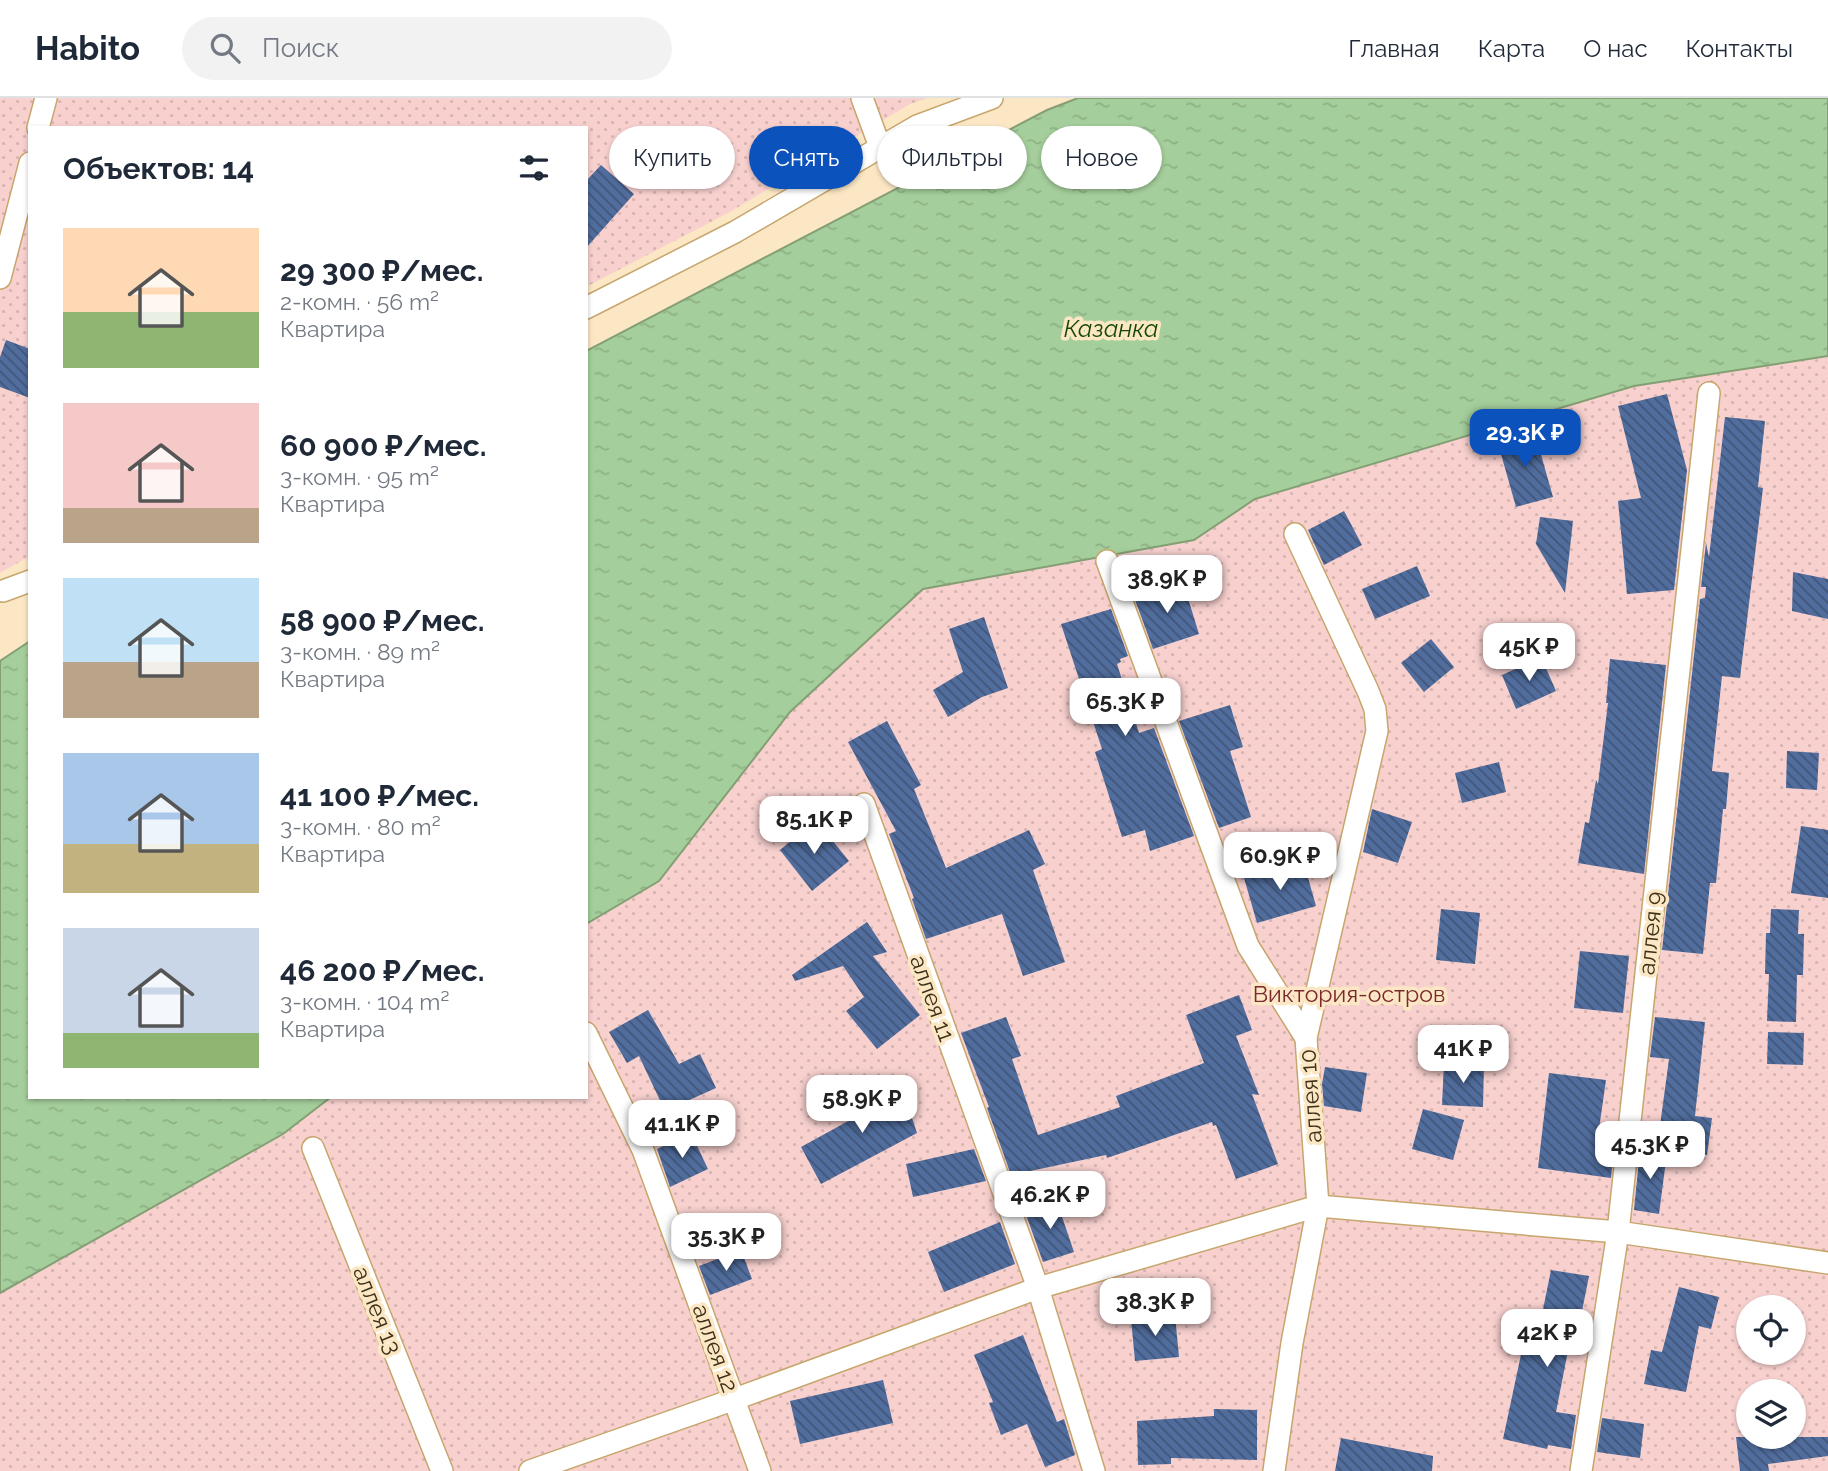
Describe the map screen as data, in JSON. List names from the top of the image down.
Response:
{
  "streets": {
    "lane": [
      "аллея 9",
      "аллея 11",
      "аллея 10",
      "аллея 13",
      "аллея 12"
    ]
  },
  "water": ["Казанка"],
  "parks": ["Виктория-остров"],
  "page": {
    "header": "Habito",
    "search": "Поиск",
    "nav": [
      "Главная",
      "Карта",
      "О нас",
      "Контакты"
    ],
    "chip": [
      "Купить",
      "Снять",
      "Фильтры",
      "Новое"
    ],
    "heading": "Объектов: 14",
    "list": [
      {
        "name": "29 300 ₽/мес.",
        "note": "2-комн. · 56 m² · Квартира"
      },
      {
        "name": "60 900 ₽/мес.",
        "note": "3-комн. · 95 m² · Квартира"
      },
      {
        "name": "58 900 ₽/мес.",
        "note": "3-комн. · 89 m² · Квартира"
      },
      {
        "name": "41 100 ₽/мес.",
        "note": "3-комн. · 80 m² · Квартира"
      },
      {
        "name": "46 200 ₽/мес.",
        "note": "3-комн. · 104 m² · Квартира"
      }
    ],
    "price": [
      "29.3K ₽",
      "38.9K ₽",
      "45K ₽",
      "65.3K ₽",
      "85.1K ₽",
      "60.9K ₽",
      "41K ₽",
      "58.9K ₽",
      "41.1K ₽",
      "45.3K ₽",
      "46.2K ₽",
      "35.3K ₽",
      "38.3K ₽",
      "42K ₽"
    ]
  }
}
